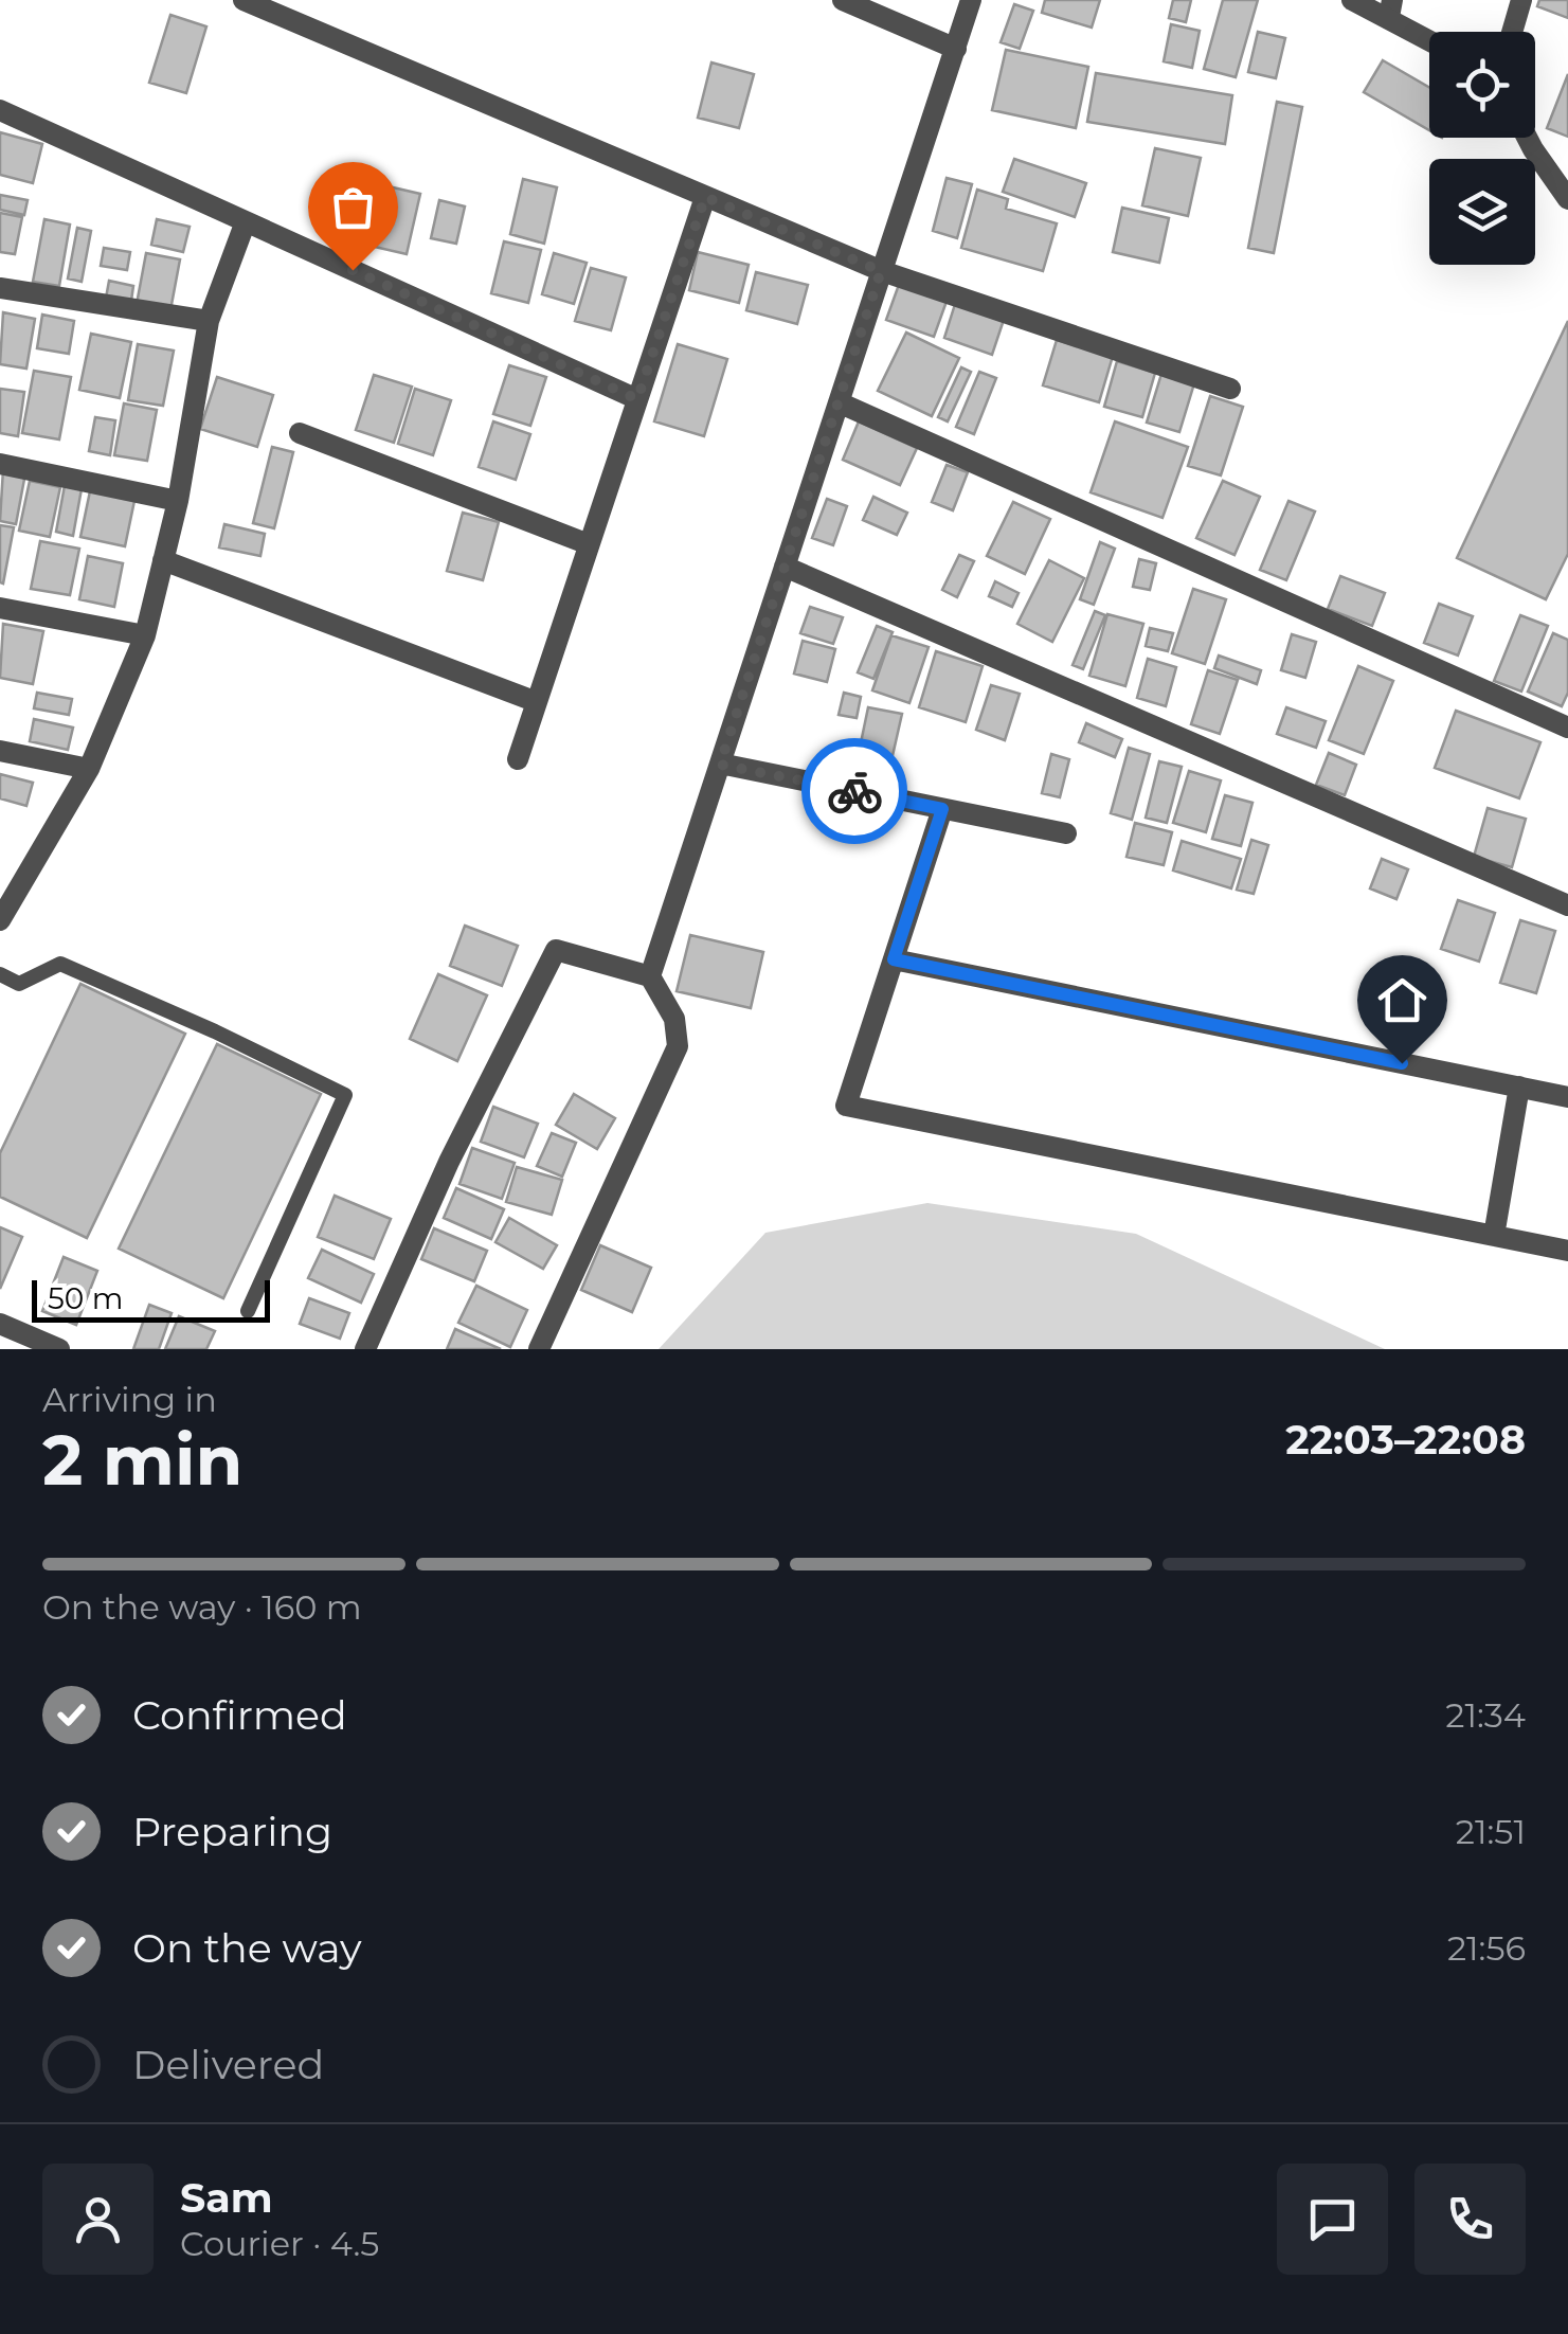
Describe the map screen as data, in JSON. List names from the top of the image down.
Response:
{
  "scale_bar": "50 m",
  "page": {
    "scale": "50 m",
    "heading": ["2 min", "Arriving in", "22:03–22:08"],
    "panel": ["Sam", "Courier · 4.5"],
    "bar": "On the way · 160 m",
    "list": [
      ["Confirmed", "21:34"],
      ["Preparing", "21:51"],
      ["On the way", "21:56"],
      "Delivered"
    ]
  }
}
